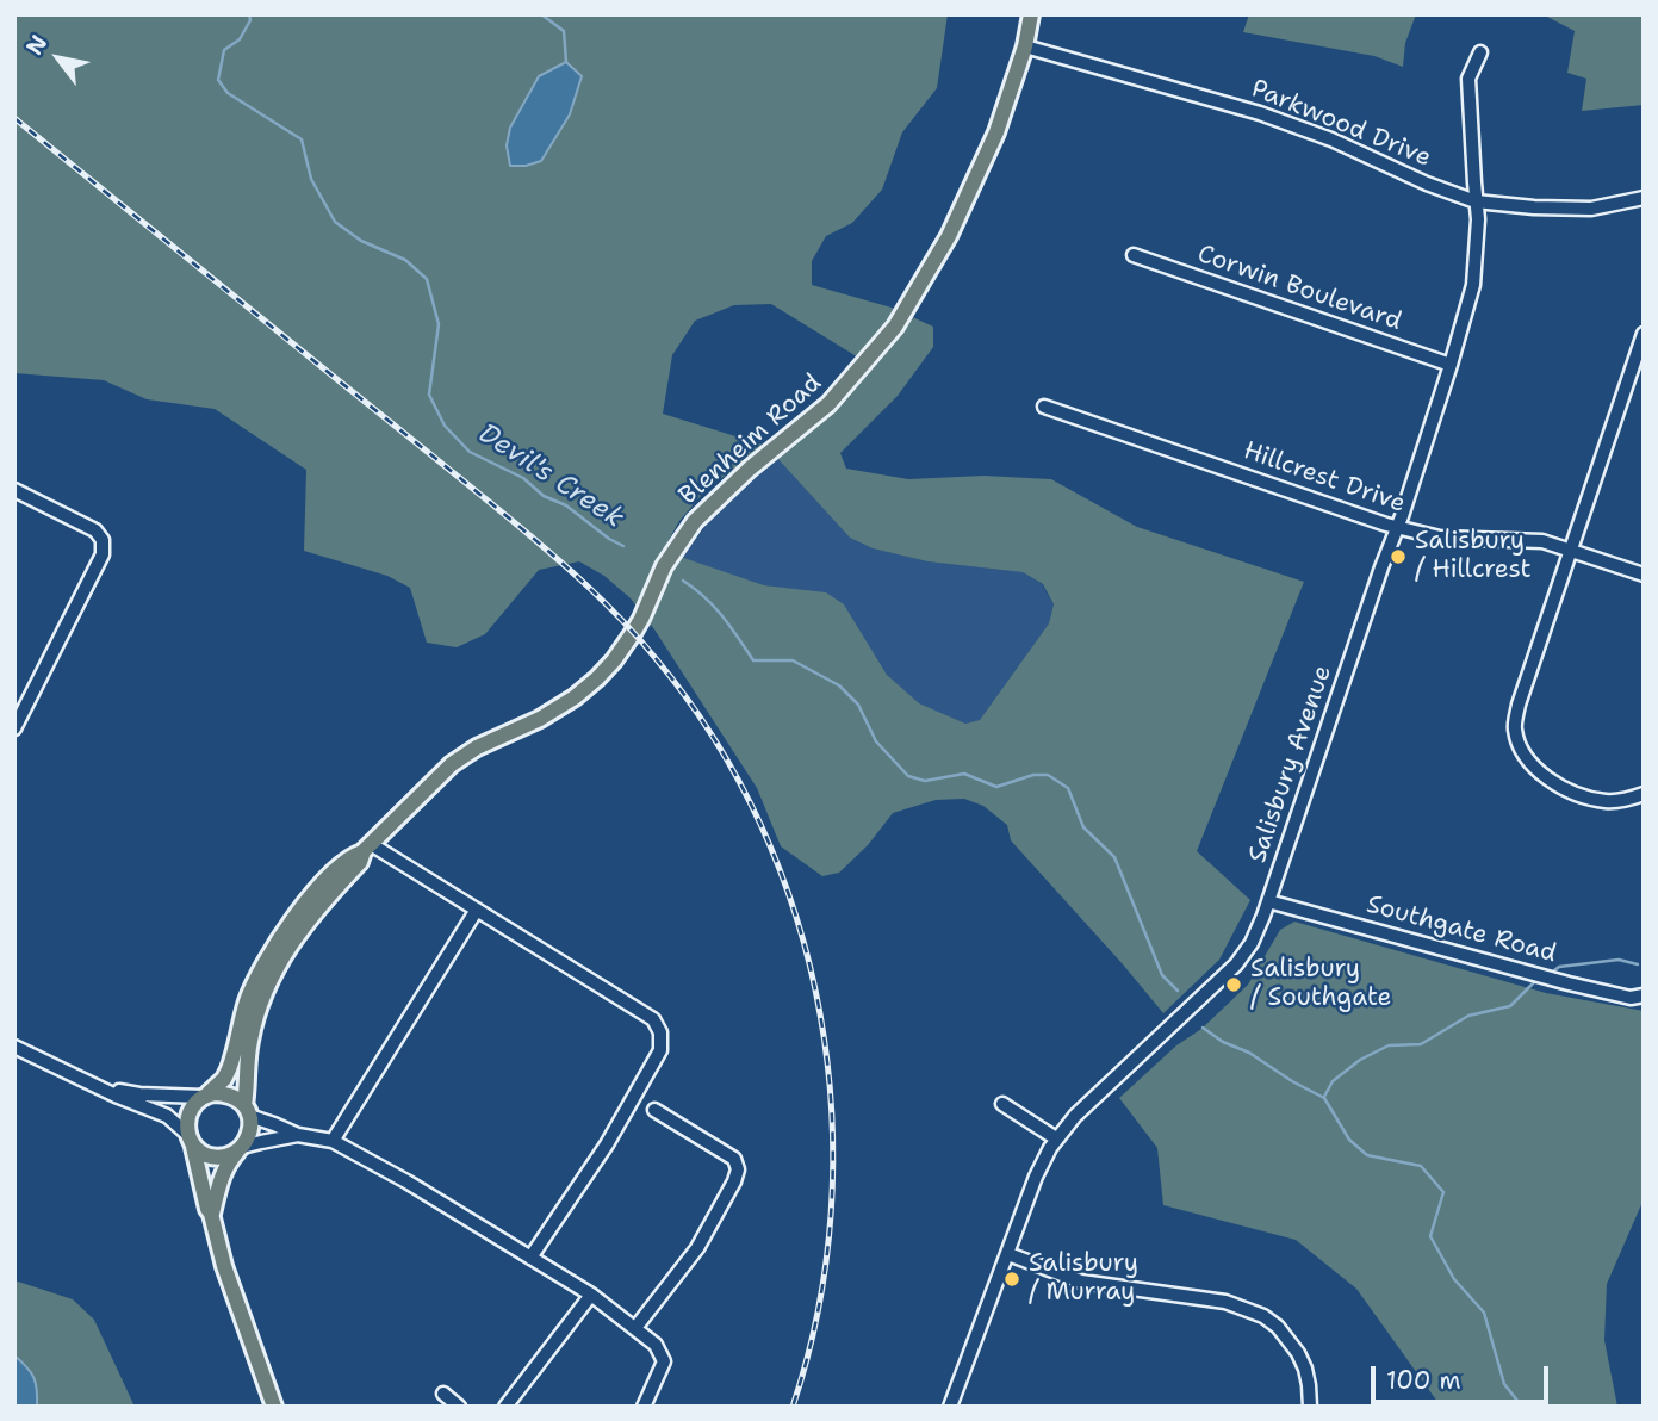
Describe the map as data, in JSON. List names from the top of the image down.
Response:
{
  "streets": {
    "main road": ["Blenheim Road"],
    "street": [
      "Parkwood Drive",
      "Corwin Boulevard",
      "Hillcrest Drive",
      "Salisbury Avenue",
      "Southgate Road"
    ]
  },
  "crossings": [
    ["Parkwood Drive", "Blenheim Road"],
    ["Parkwood Drive", "Salisbury Avenue"],
    ["Corwin Boulevard", "Salisbury Avenue"],
    ["Hillcrest Drive", "Salisbury Avenue"],
    ["Salisbury Avenue", "Southgate Road"]
  ],
  "water": ["Devil's Creek"],
  "places": ["Salisbury / Hillcrest", "Salisbury / Southgate", "Salisbury / Murray"],
  "scale_bar": "100 m",
  "north": "top left"
}
